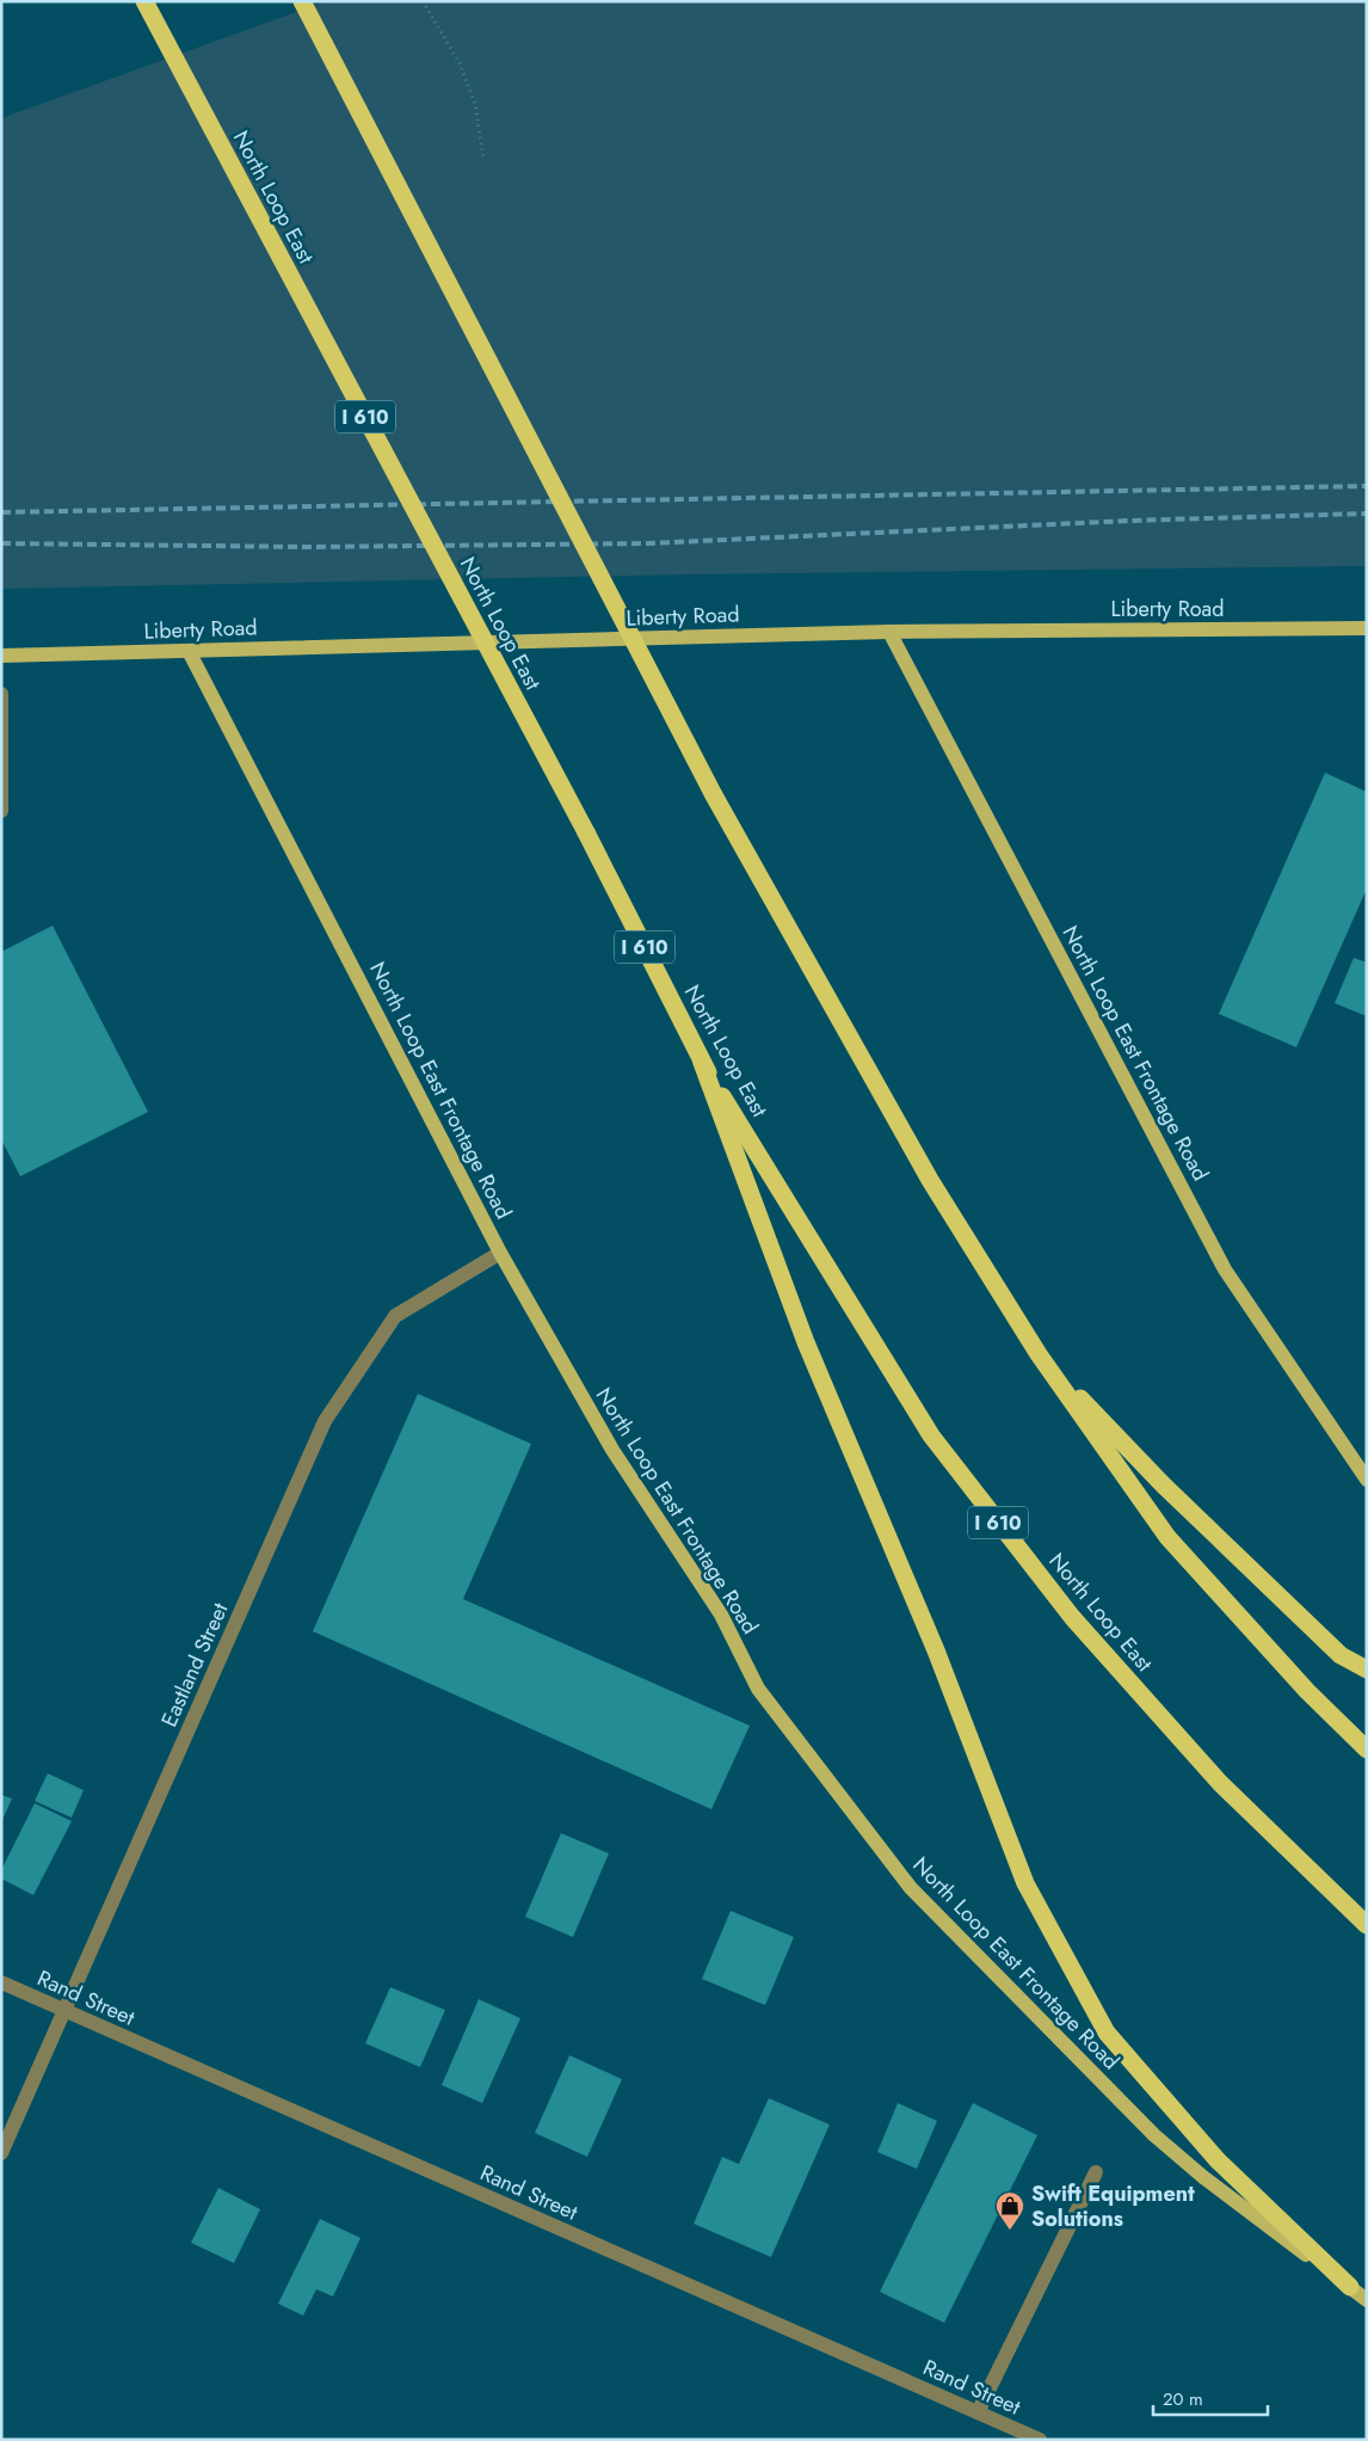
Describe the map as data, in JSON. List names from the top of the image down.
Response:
{
  "streets": {
    "highway": ["North Loop East", "I 610"],
    "main road": ["Liberty Road", "North Loop East Frontage Road"],
    "street": ["Eastland Street", "Rand Street"]
  },
  "crossings": [
    ["Liberty Road", "North Loop East Frontage Road"],
    ["North Loop East Frontage Road", "Eastland Street"],
    ["Eastland Street", "Rand Street"]
  ],
  "places": {
    "shop": ["Swift Equipment Solutions"]
  },
  "scale_bar": "20 m"
}
